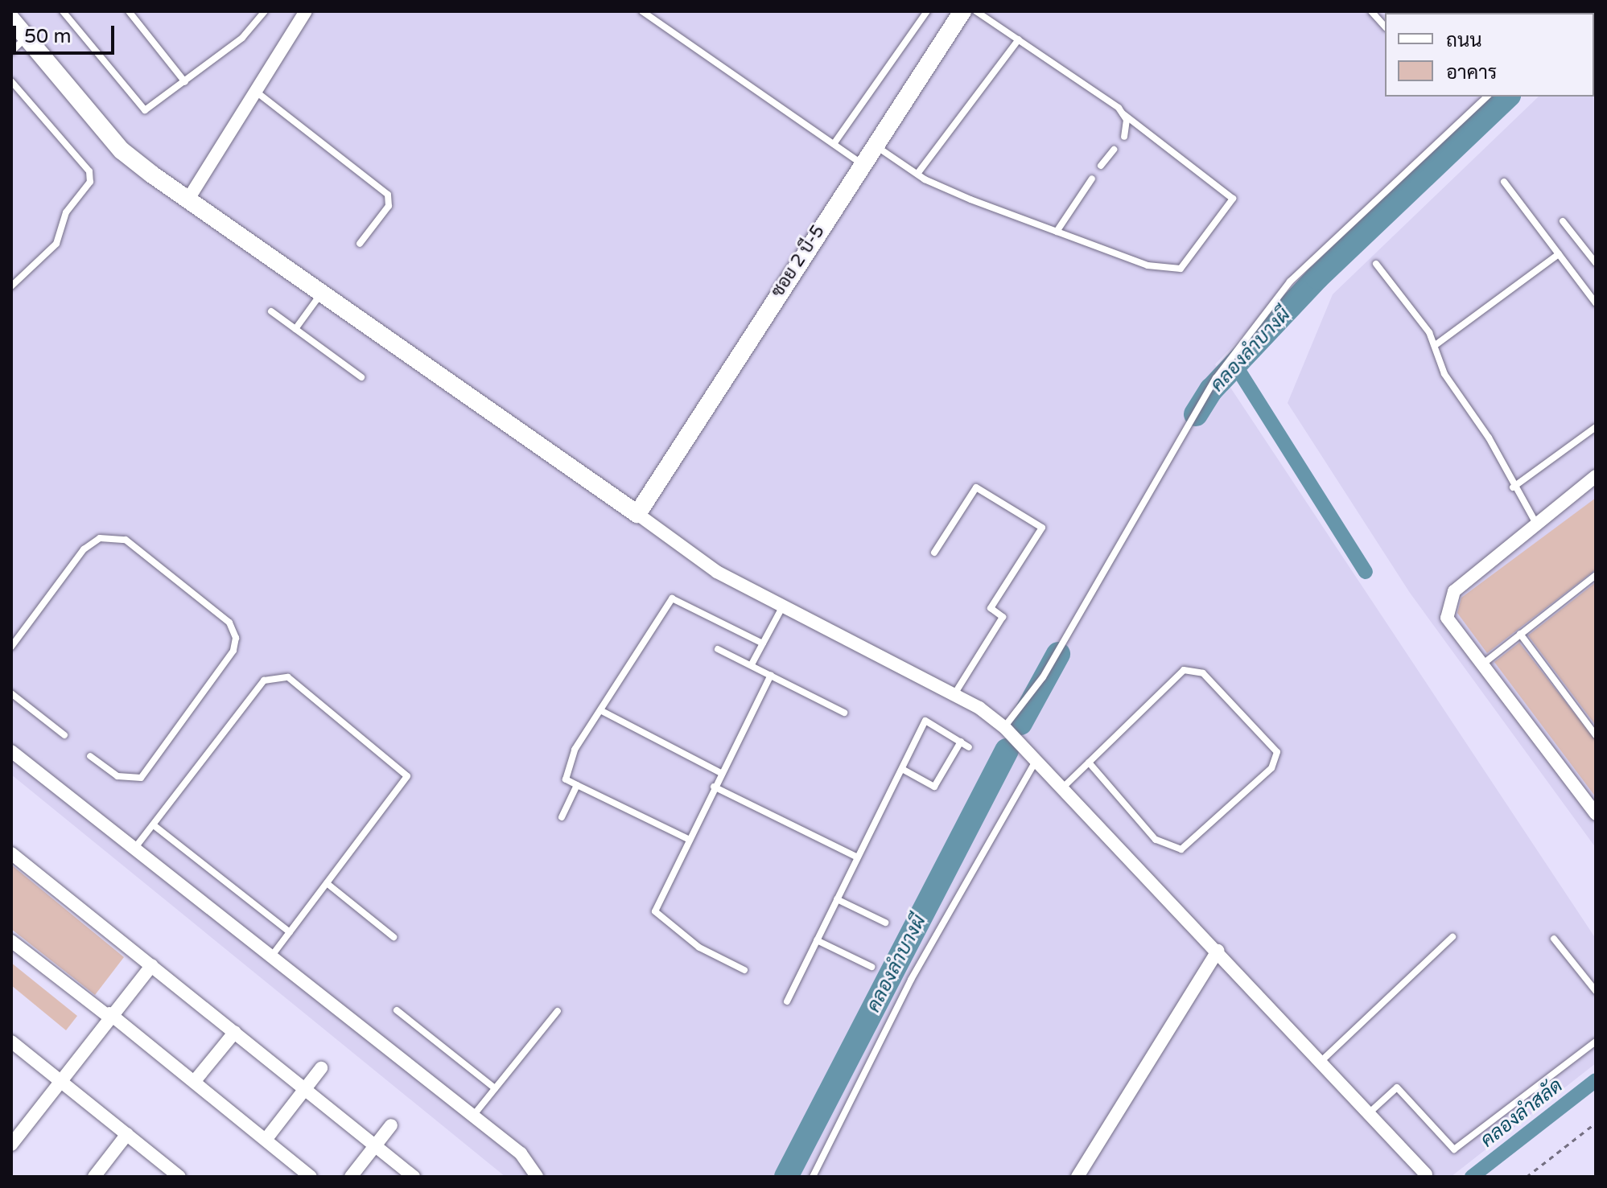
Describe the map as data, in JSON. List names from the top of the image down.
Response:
{
  "streets": {
    "street": ["ซอย 2 บี-5"]
  },
  "water": ["คลองลำบางผี", "คลองลำสลัด"],
  "legend": ["ถนน", "อาคาร"],
  "scale_bar": "50 m"
}
